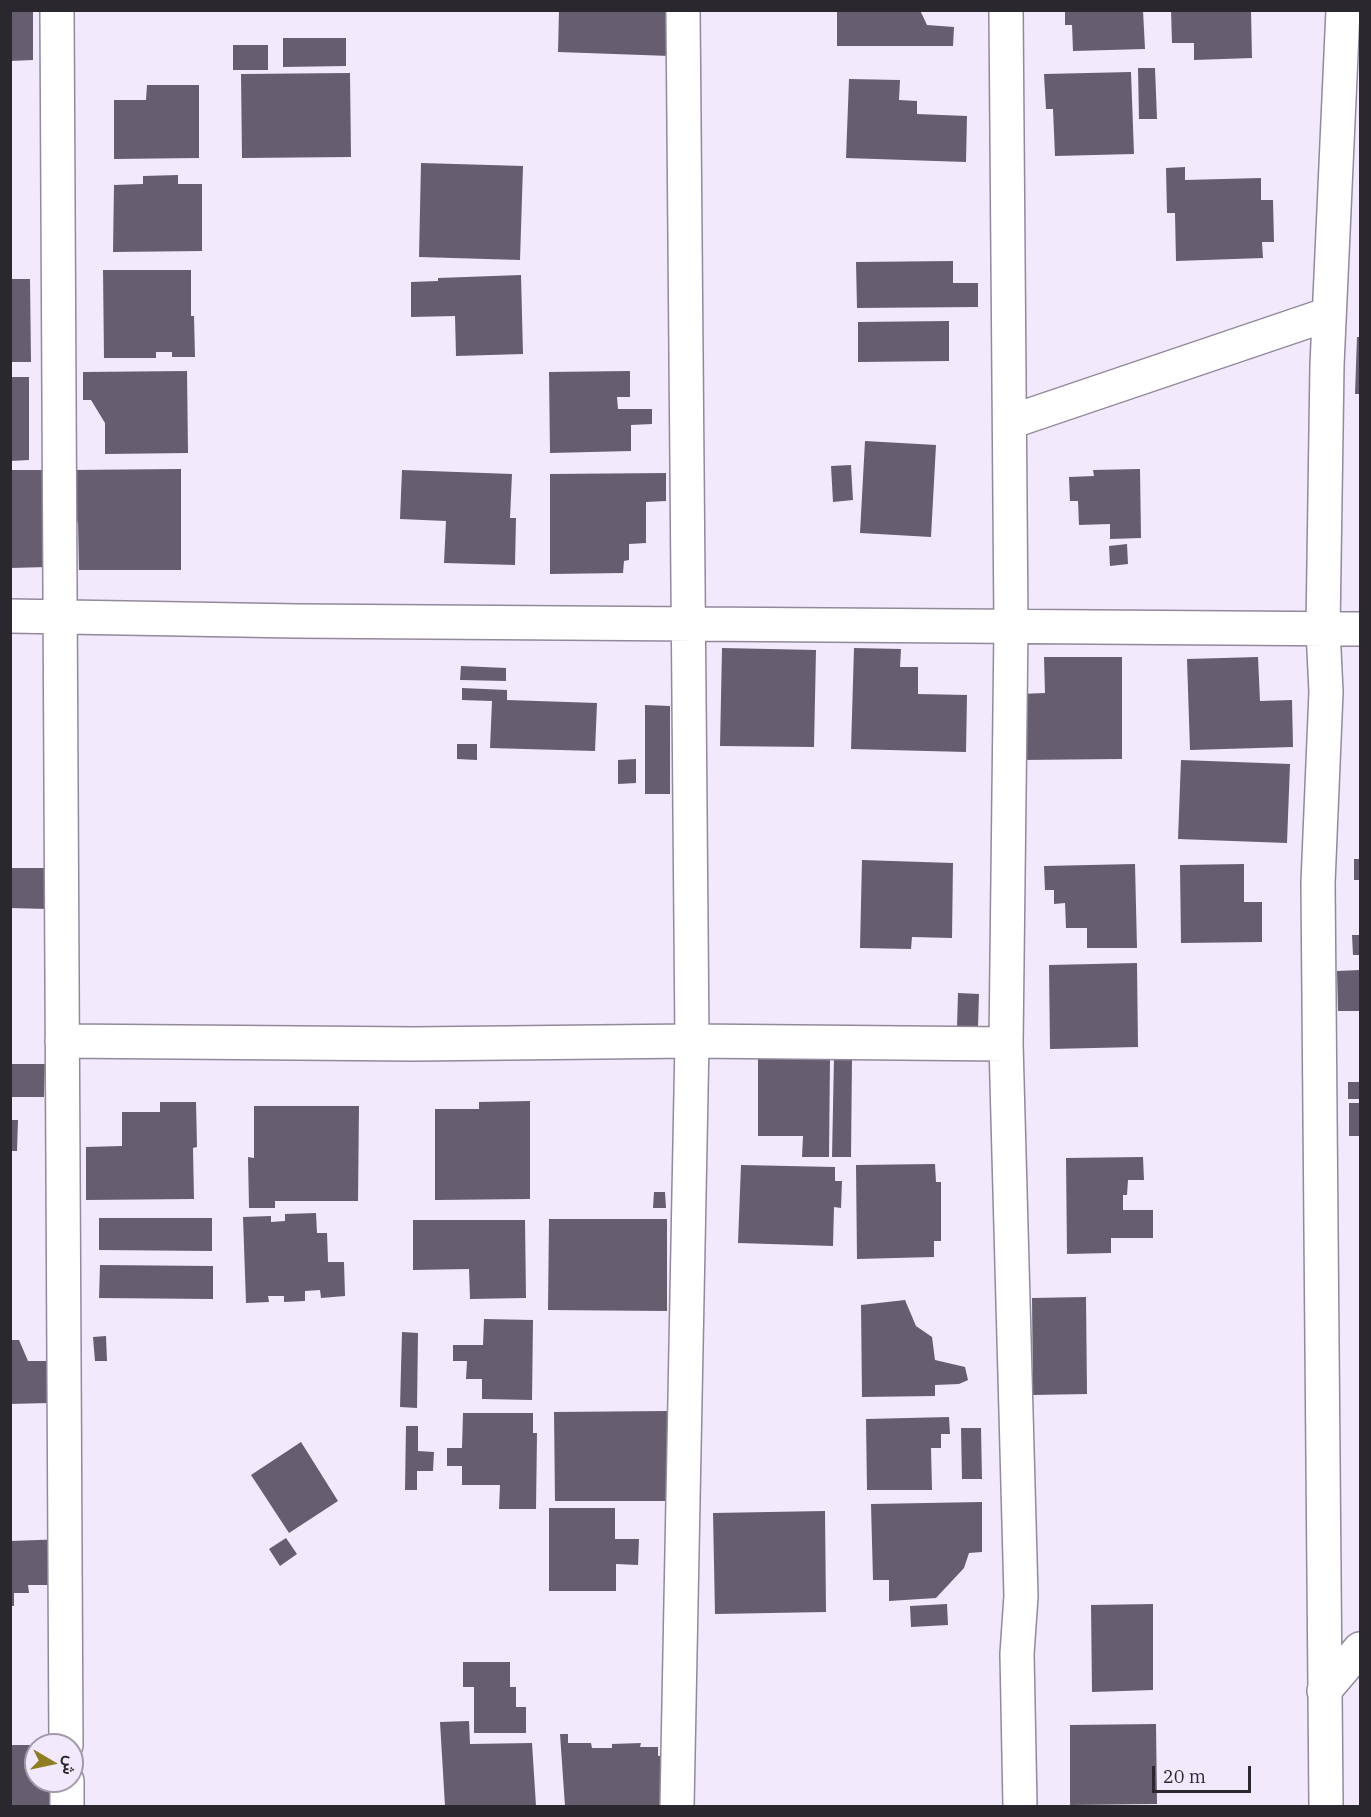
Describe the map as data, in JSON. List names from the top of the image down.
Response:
{
  "scale_bar": "20 m",
  "north": "right"
}
